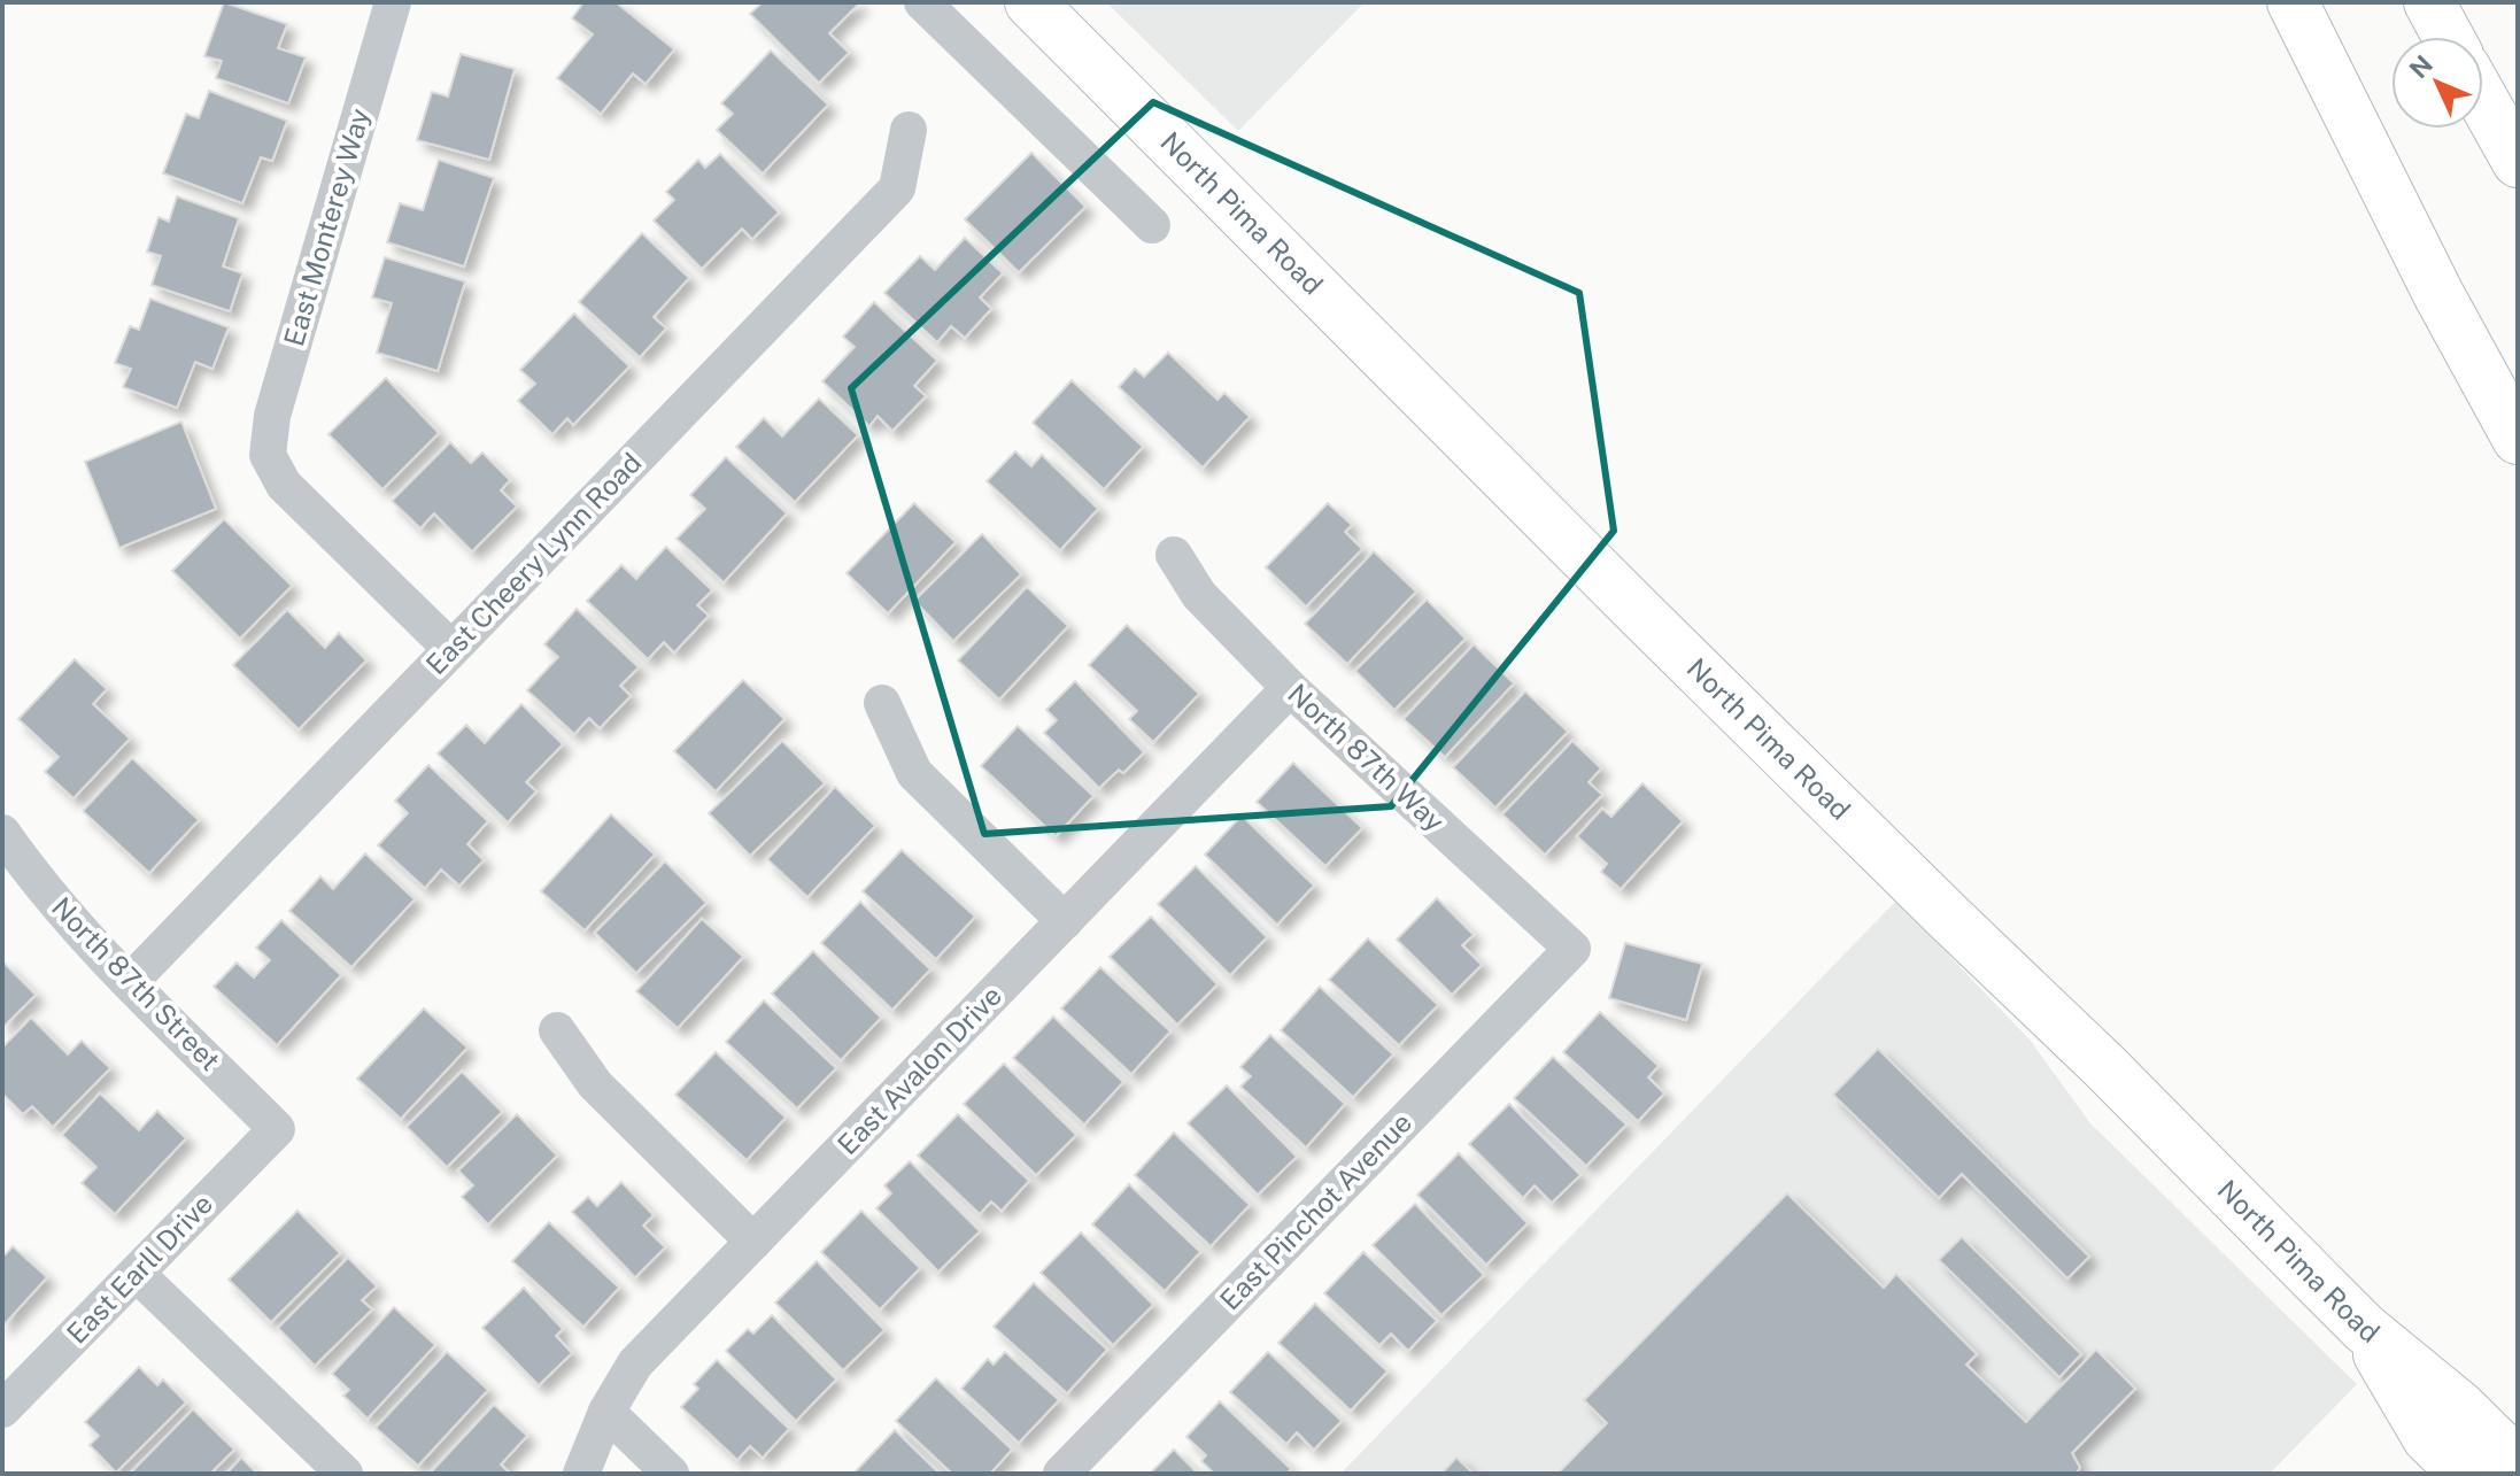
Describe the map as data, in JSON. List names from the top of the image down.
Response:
{
  "streets": {
    "main road": ["North Pima Road"],
    "street": [
      "East Monterey Way",
      "East Cheery Lynn Road",
      "North 87th Way",
      "North 87th Street",
      "East Avalon Drive",
      "East Pinchot Avenue",
      "East Earll Drive"
    ]
  },
  "crossings": [
    ["East Monterey Way", "East Cheery Lynn Road"],
    ["East Cheery Lynn Road", "North 87th Street"],
    ["North 87th Way", "East Avalon Drive"],
    ["North 87th Way", "East Pinchot Avenue"],
    ["North 87th Street", "East Earll Drive"]
  ],
  "north": "top left"
}
